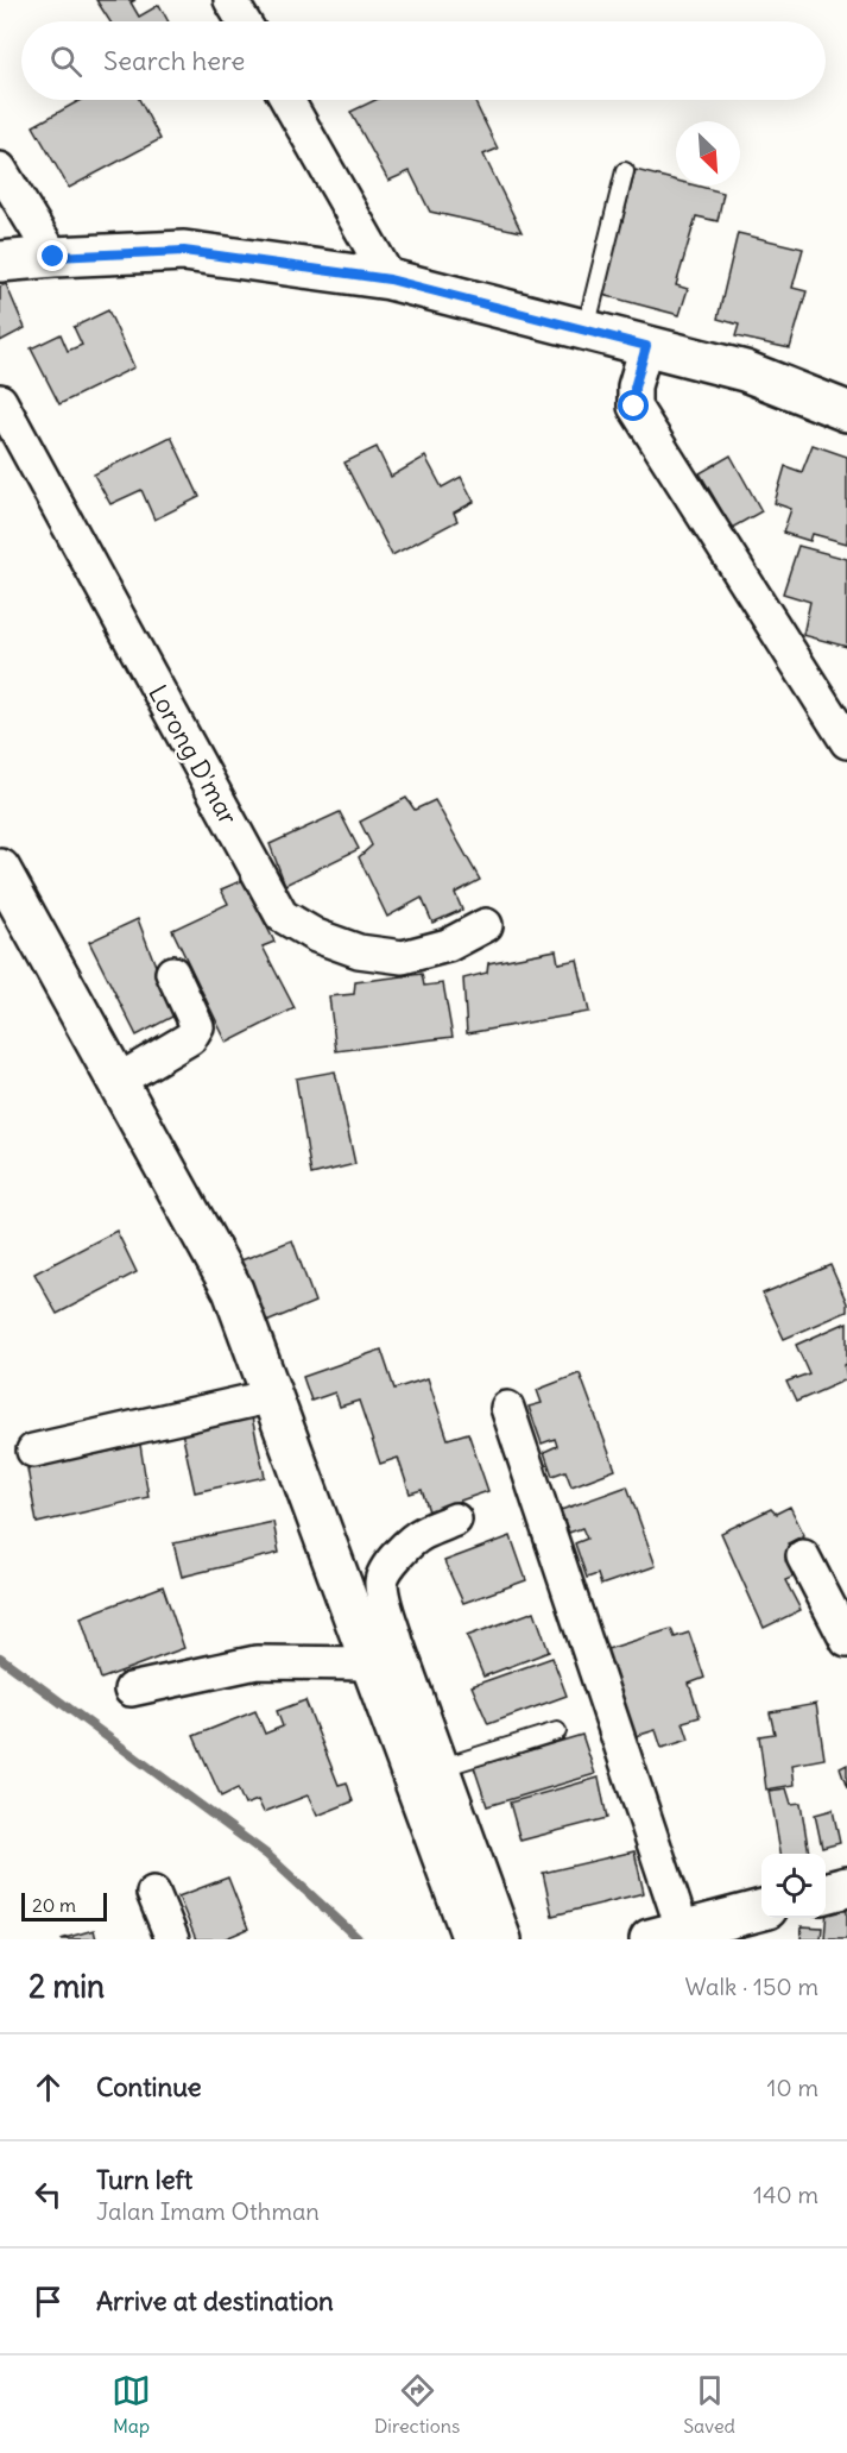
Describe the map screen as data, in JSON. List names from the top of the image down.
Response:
{
  "streets": {
    "street": ["Lorong D'mar"]
  },
  "scale_bar": "20 m",
  "north": "bottom right",
  "page": {
    "search": "Search here",
    "scale": "20 m",
    "heading": ["2 min", "Walk · 150 m"],
    "list": [
      ["Continue", "10 m"],
      ["Turn left", "Jalan Imam Othman", "140 m"],
      "Arrive at destination"
    ],
    "nav": ["Map", "Directions", "Saved"]
  }
}
